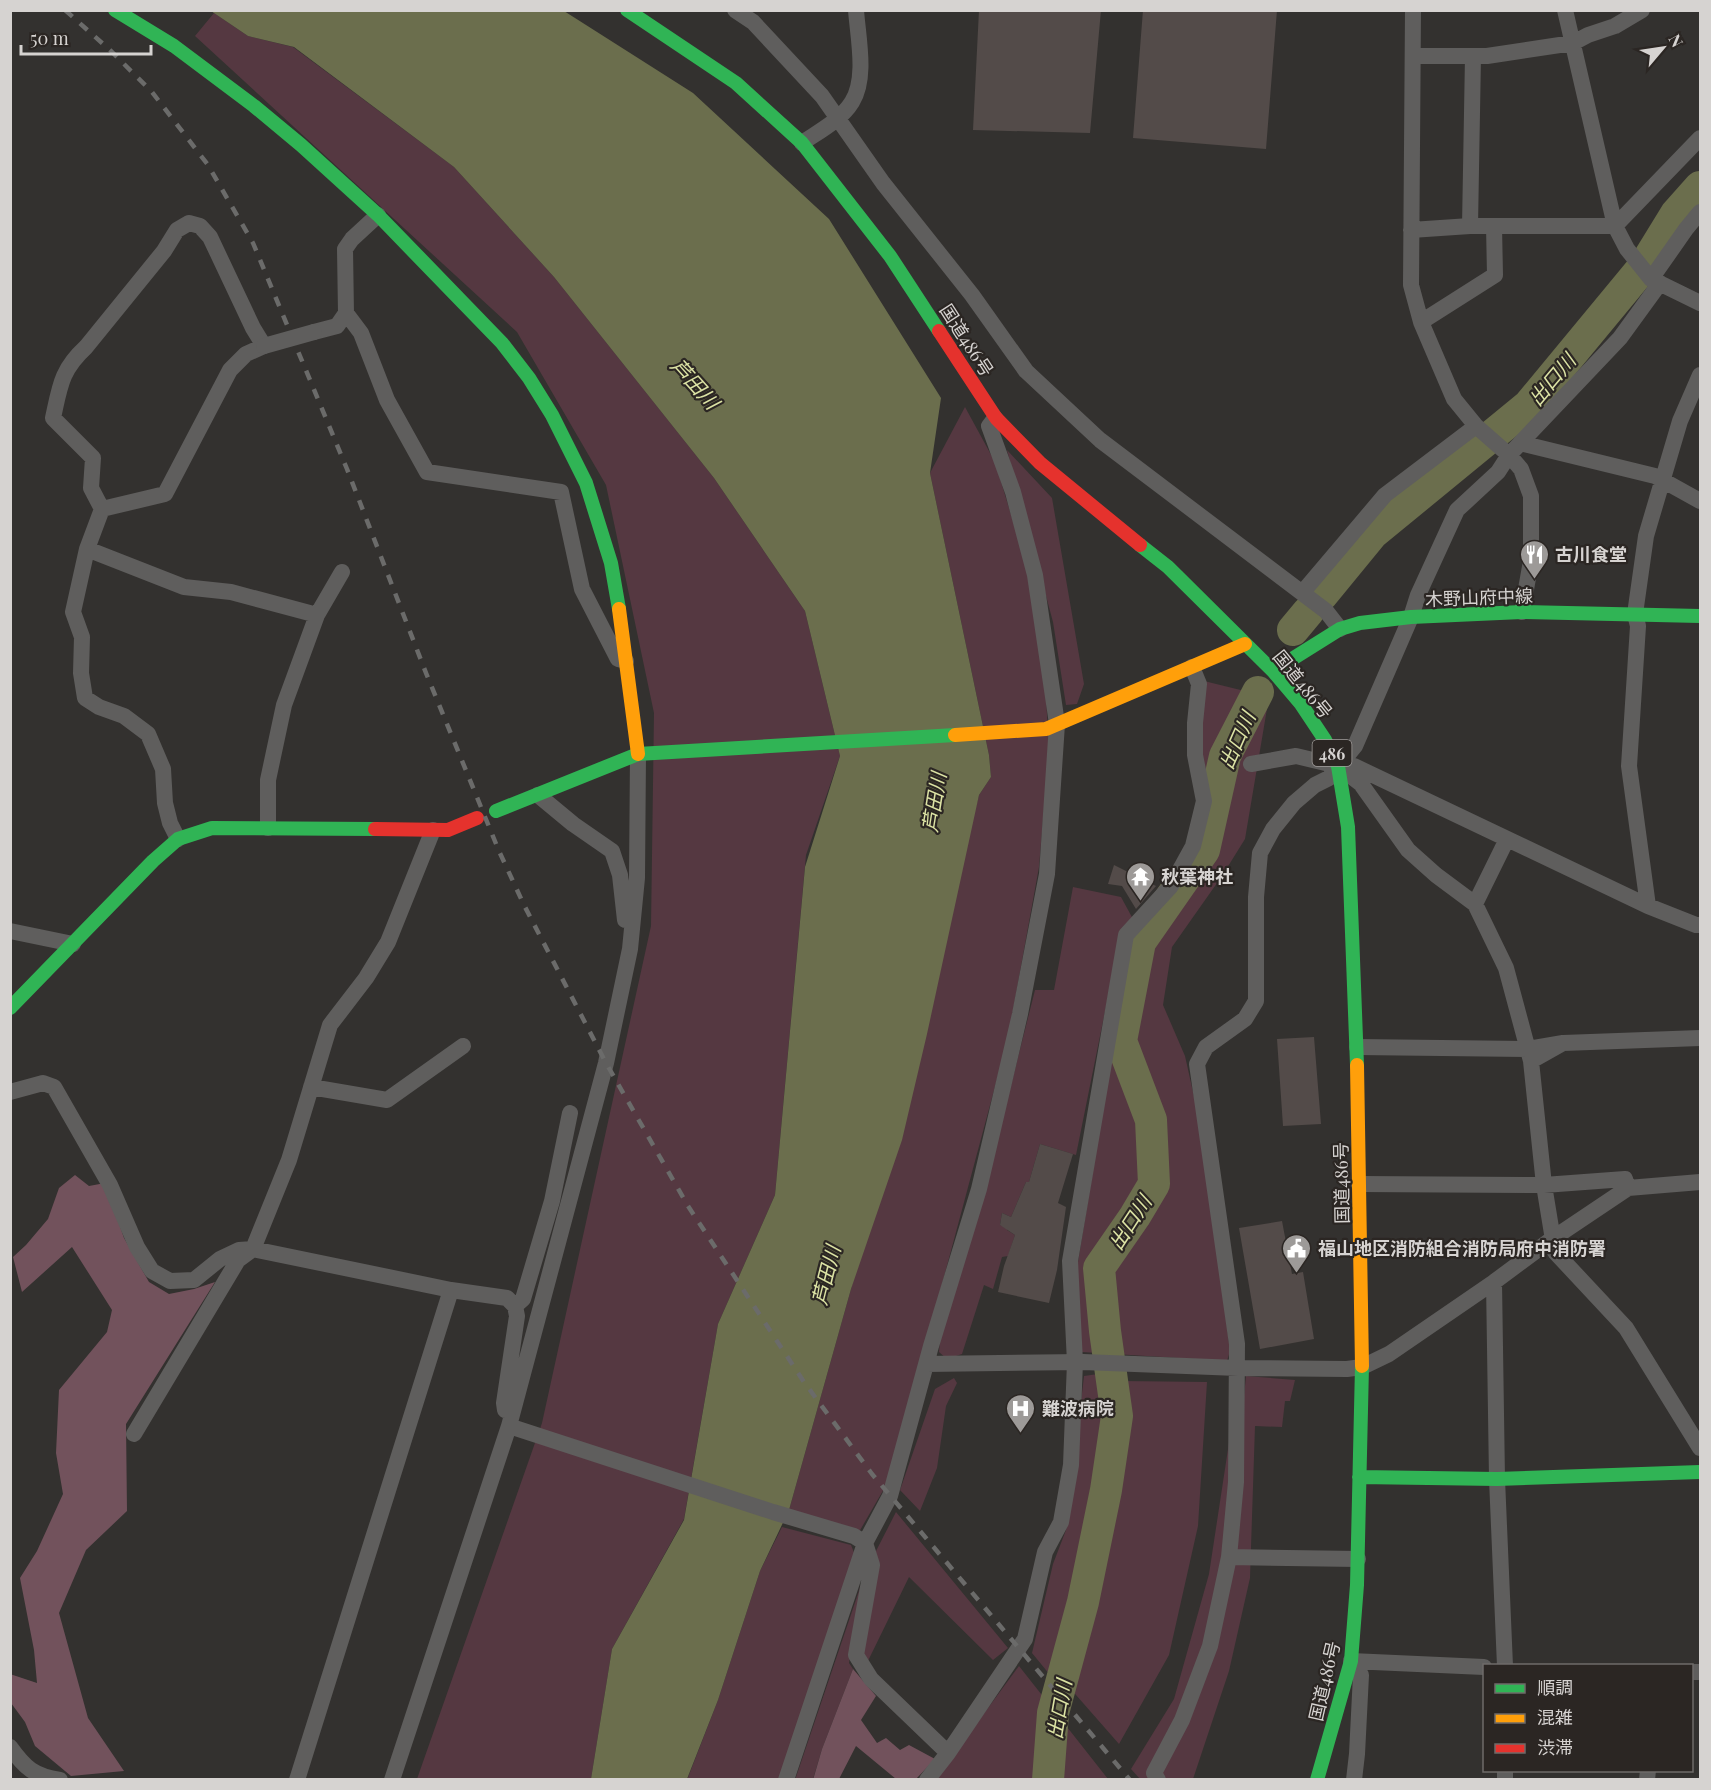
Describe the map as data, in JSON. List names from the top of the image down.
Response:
{
  "streets": {
    "main road": ["国道486号", "木野山府中線", "486"]
  },
  "crossings": [
    ["国道486号", "木野山府中線"]
  ],
  "water": ["出口川", "芦田川"],
  "places": {
    "restaurant": ["古川食堂"],
    "temple": ["秋葉神社"],
    "public building": ["福山地区消防組合消防局府中消防署"],
    "hospital": ["難波病院"]
  },
  "legend": ["順調", "混雑", "渋滞"],
  "scale_bar": "50 m",
  "north": "top right"
}
